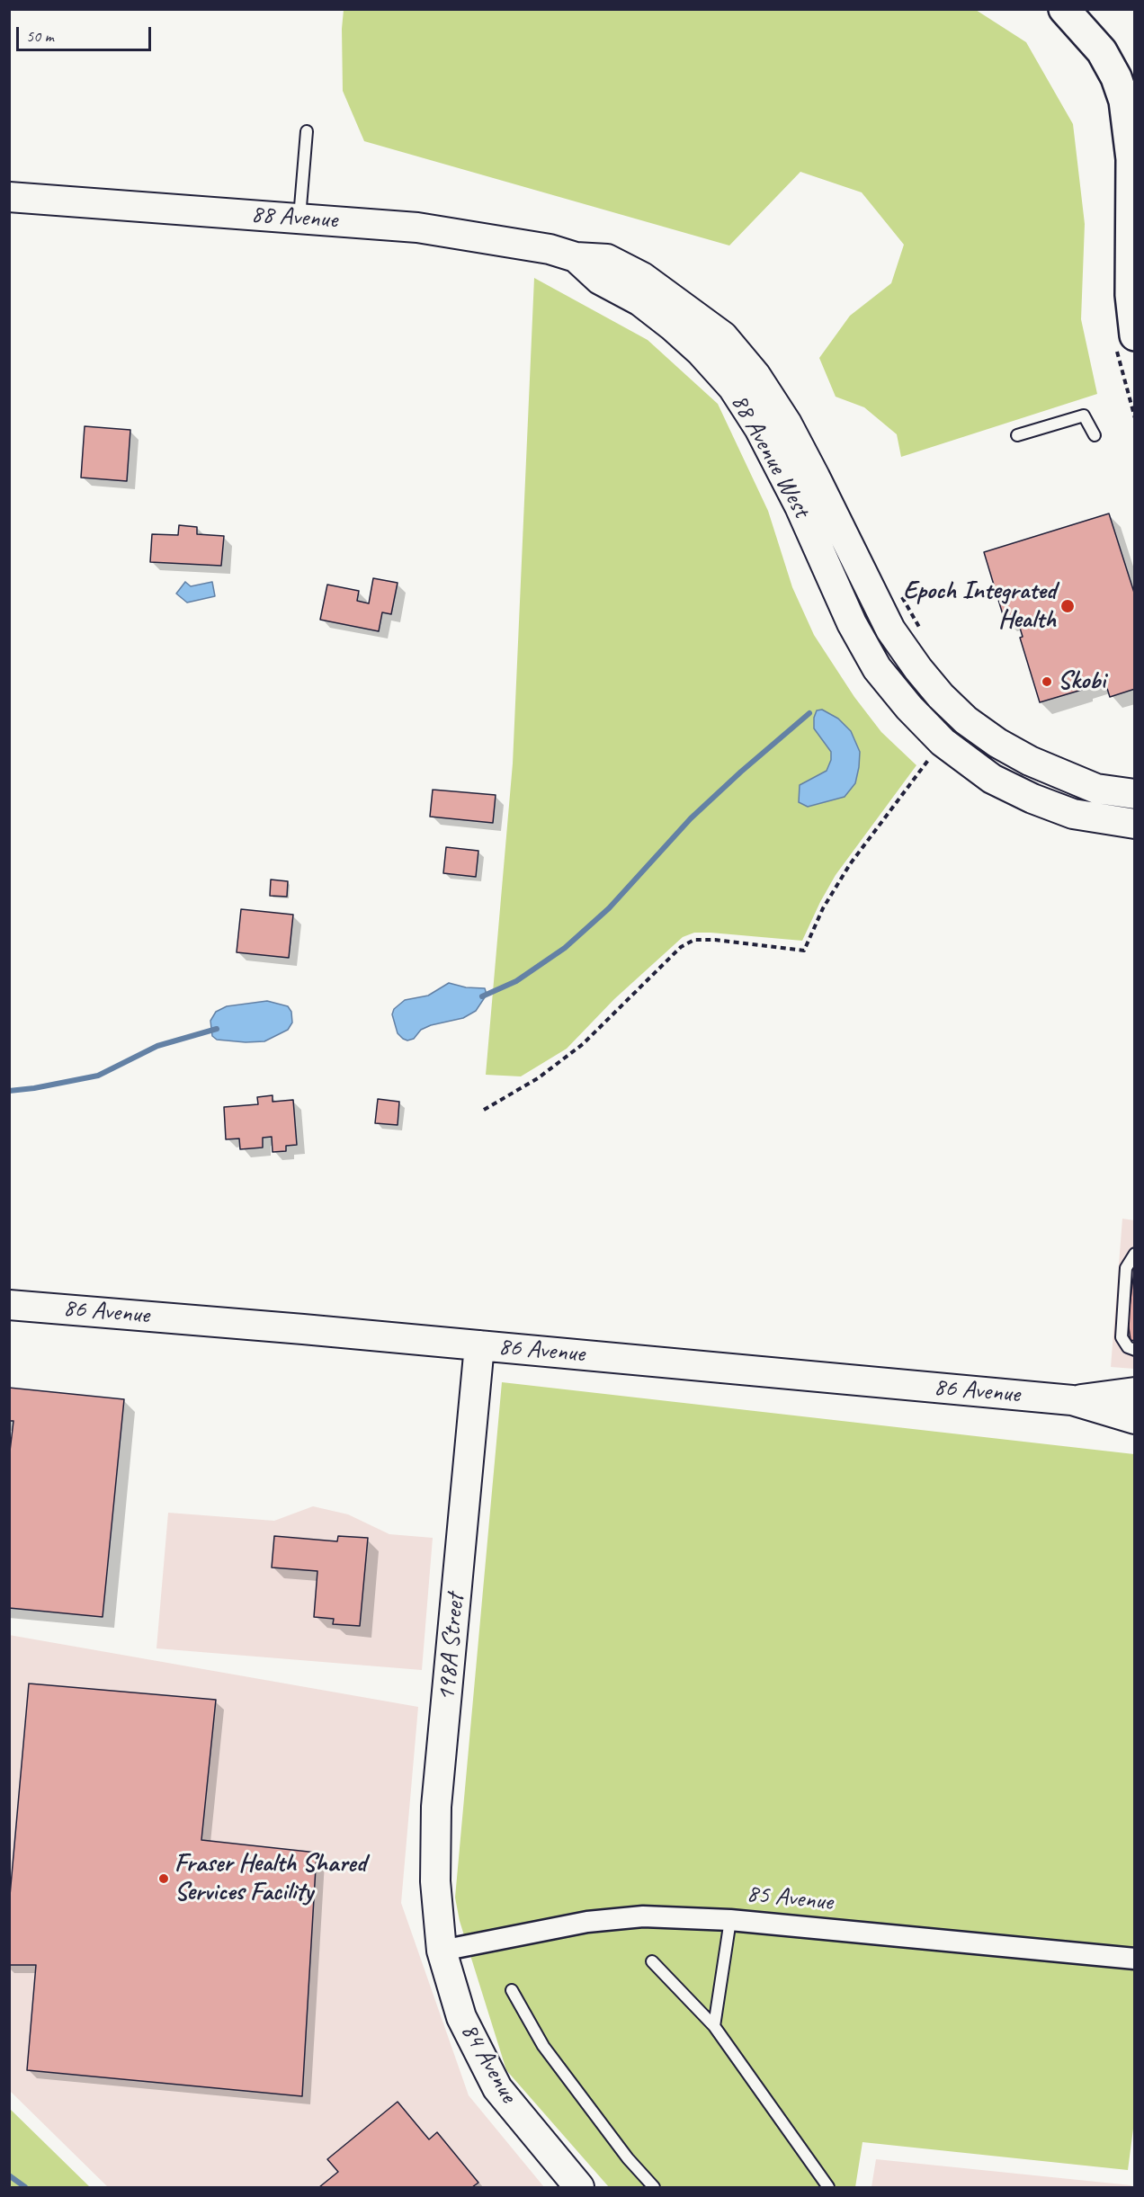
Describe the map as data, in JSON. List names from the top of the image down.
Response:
{
  "streets": {
    "main road": [
      "88 Avenue",
      "88 Avenue West",
      "86 Avenue",
      "198A Street",
      "84 Avenue"
    ],
    "street": ["85 Avenue"]
  },
  "crossings": [
    ["88 Avenue", "88 Avenue West"],
    ["86 Avenue", "198A Street"],
    ["198A Street", "85 Avenue"],
    ["198A Street", "84 Avenue"],
    ["85 Avenue", "84 Avenue"]
  ],
  "places": ["Epoch Integrated Health", "Skobi", "Fraser Health Shared Services Facility"],
  "scale_bar": "50 m"
}
